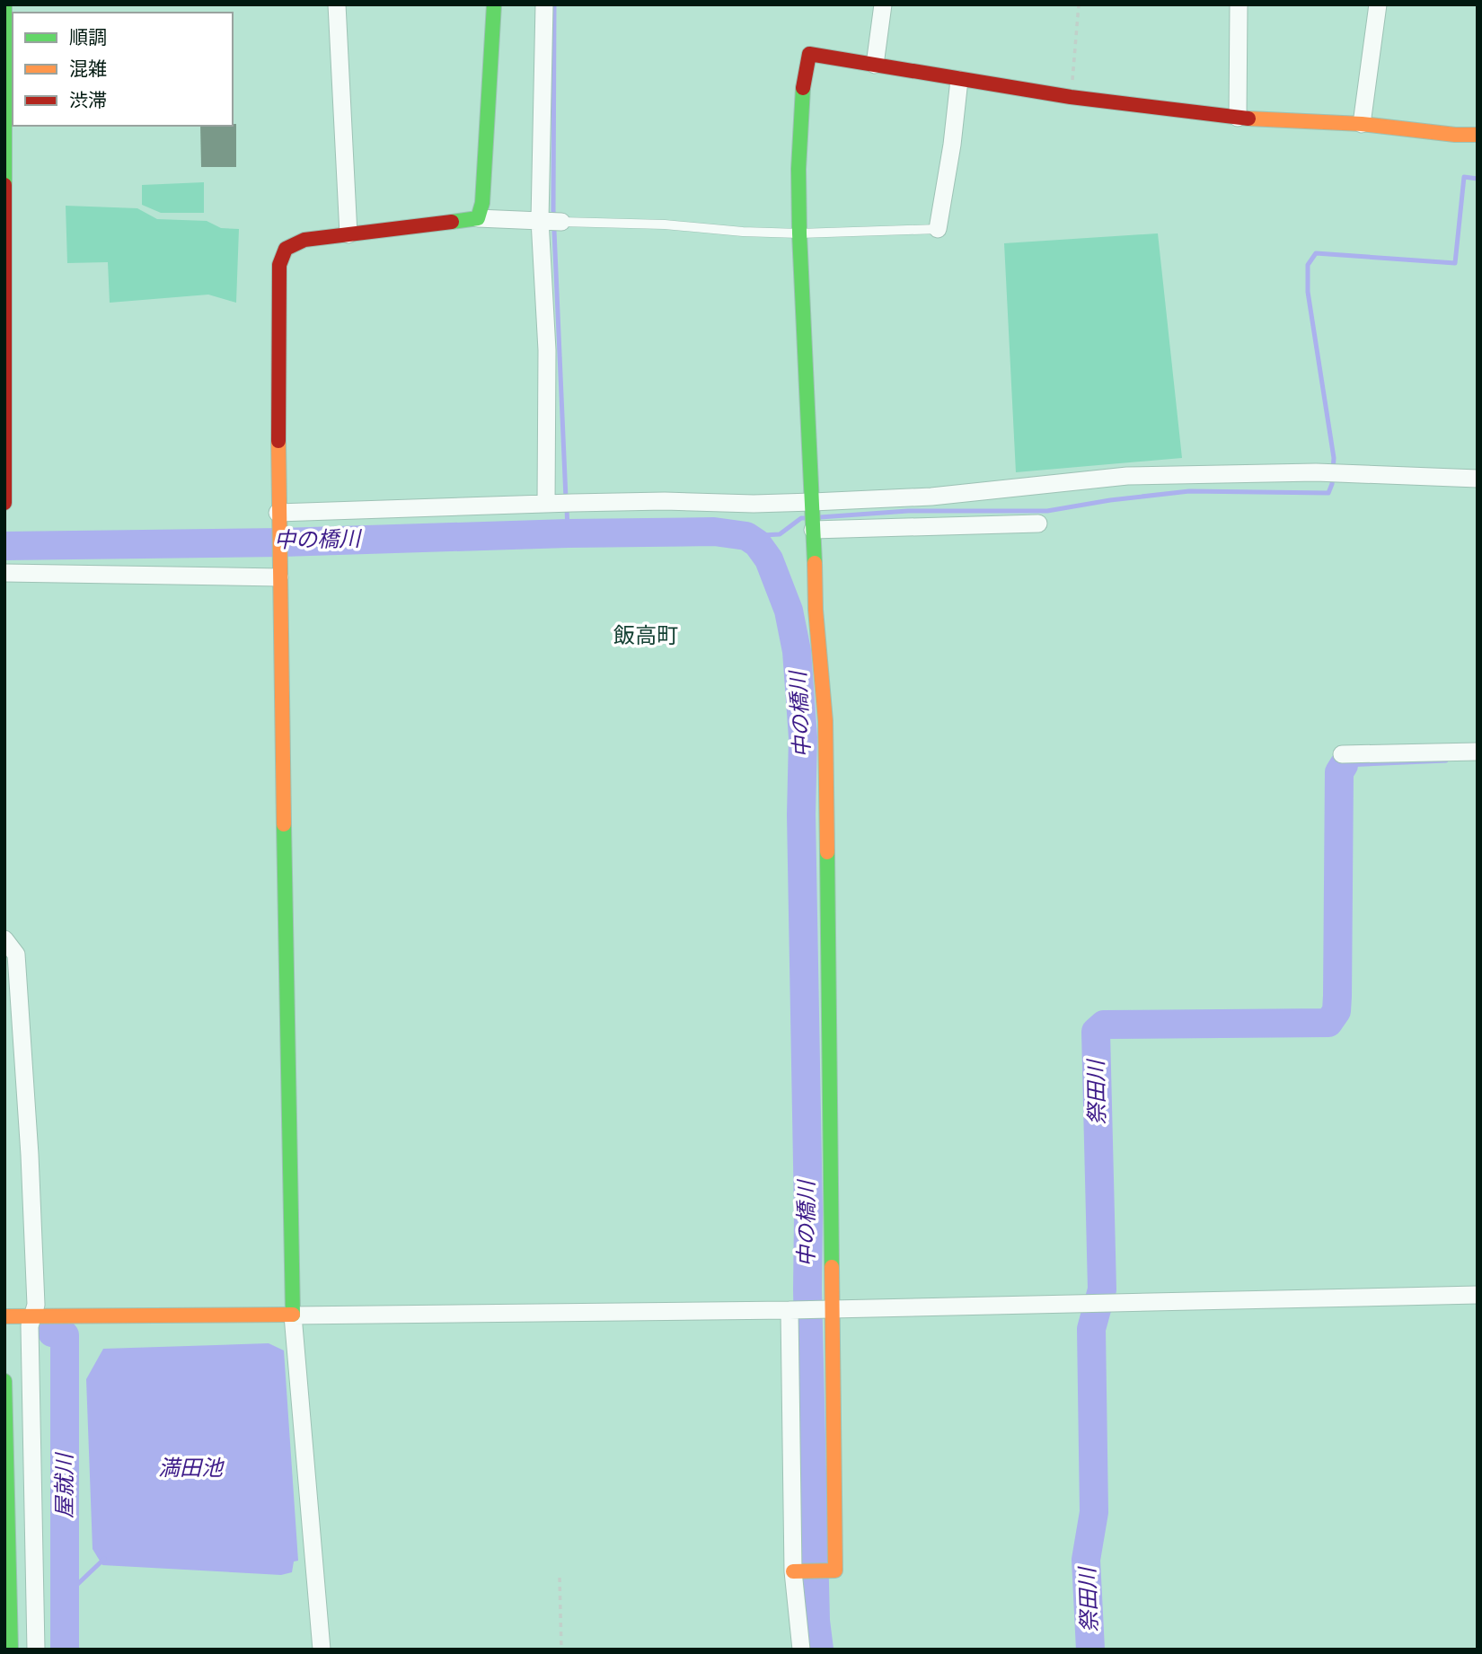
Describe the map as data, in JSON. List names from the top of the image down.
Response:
{
  "districts": ["飯高町"],
  "water": [
    "中の橋川",
    "祭田川",
    "満田池",
    "屋就川"
  ],
  "legend": ["順調", "混雑", "渋滞"]
}
